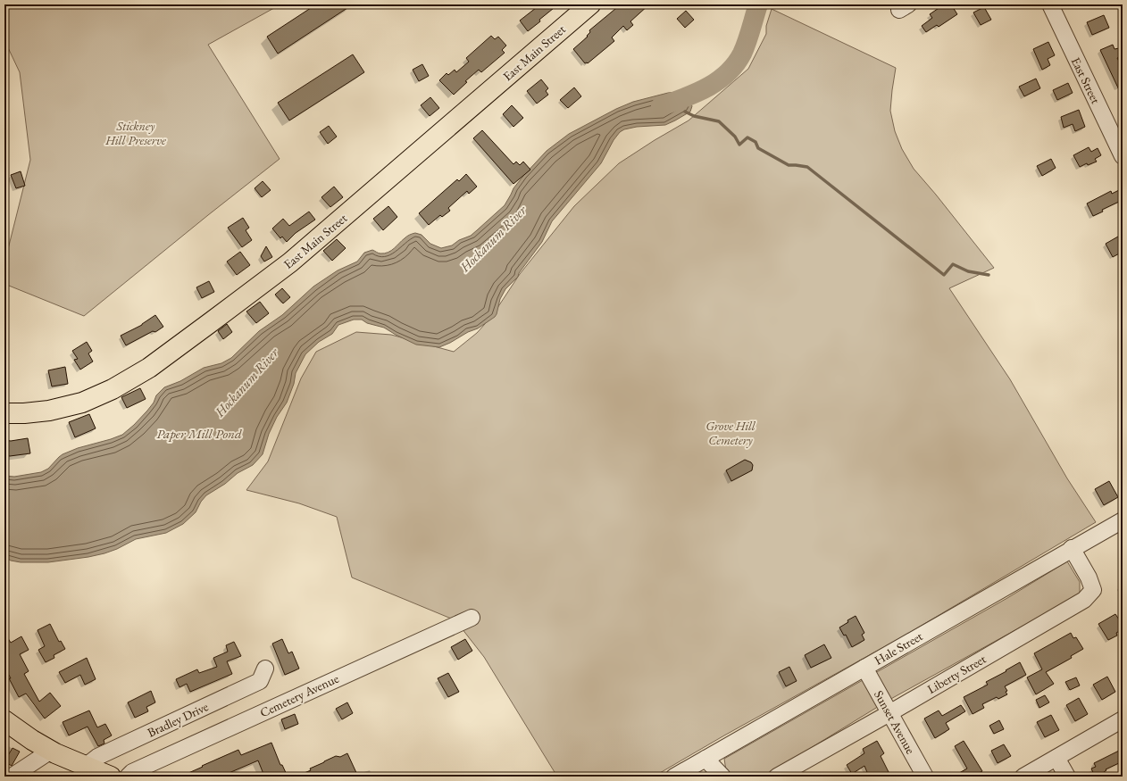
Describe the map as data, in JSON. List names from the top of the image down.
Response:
{
  "streets": {
    "main road": ["East Main Street"],
    "street": [
      "East Street",
      "Hale Street",
      "Liberty Street",
      "Cemetery Avenue",
      "Bradley Drive",
      "Sunset Avenue"
    ]
  },
  "crossings": [
    ["Hale Street", "Liberty Street"],
    ["Hale Street", "Sunset Avenue"],
    ["Liberty Street", "Sunset Avenue"]
  ],
  "water": ["Hockanum River", "Paper Mill Pond"],
  "parks": ["Stickney Hill Preserve", "Grove Hill Cemetery"]
}
